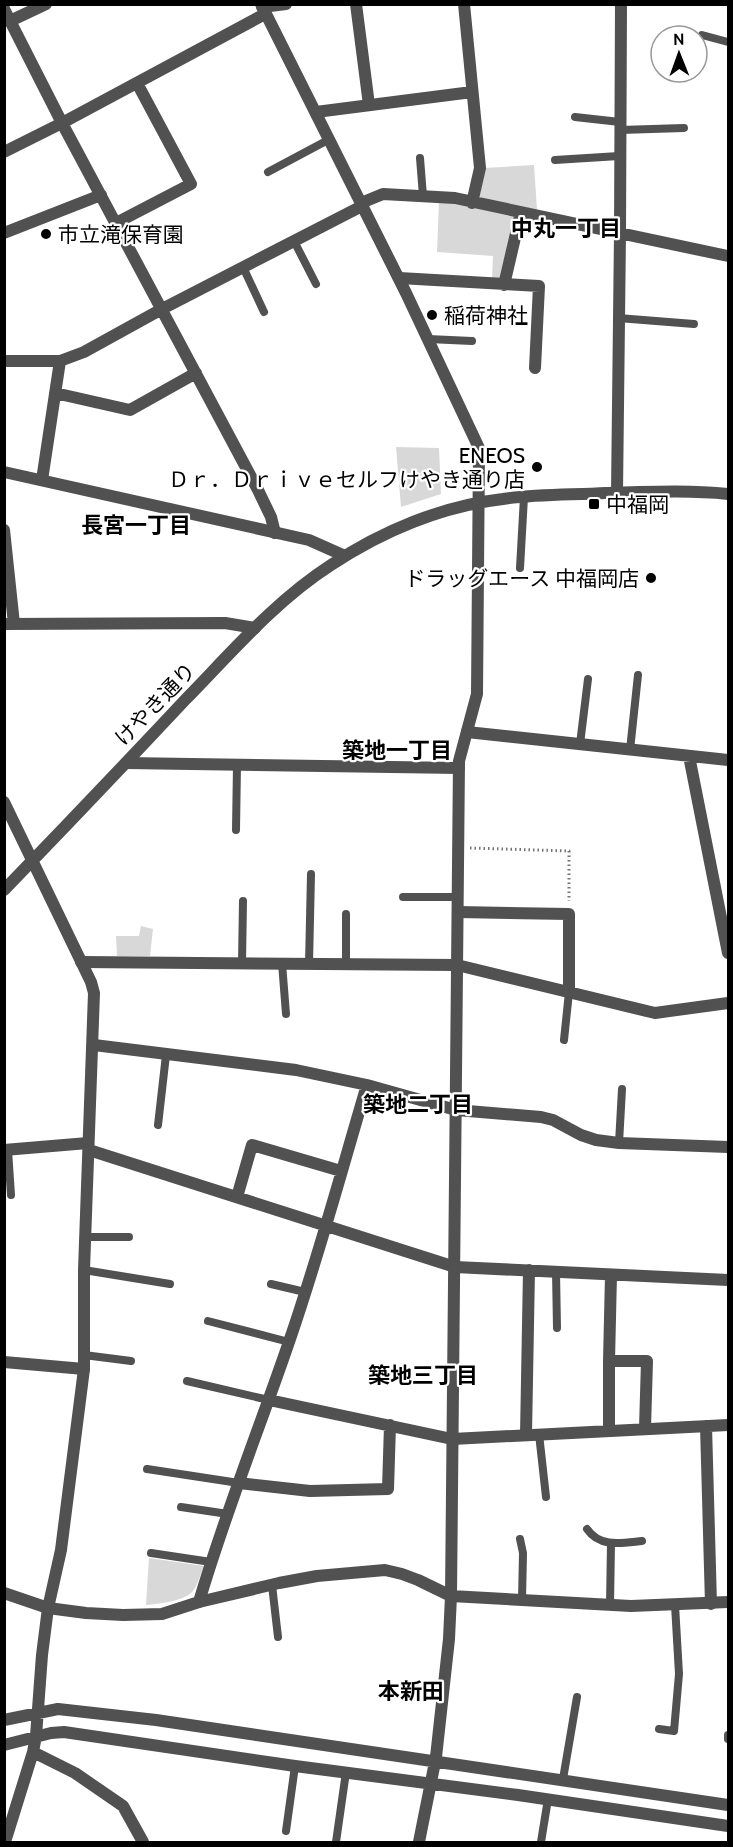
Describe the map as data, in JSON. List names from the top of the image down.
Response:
{
  "streets": {
    "street": ["けやき通り"]
  },
  "districts": [
    "中丸一丁目",
    "長宮一丁目",
    "築地一丁目",
    "築地二丁目",
    "築地三丁目",
    "本新田"
  ],
  "places": {
    "other": [
      "市立滝保育園",
      "稲荷神社",
      "ENEOS Ｄｒ．Ｄｒｉｖｅセルフけやき通り店",
      "ドラッグエース 中福岡店"
    ],
    "transit": ["中福岡"]
  },
  "north": "top"
}
